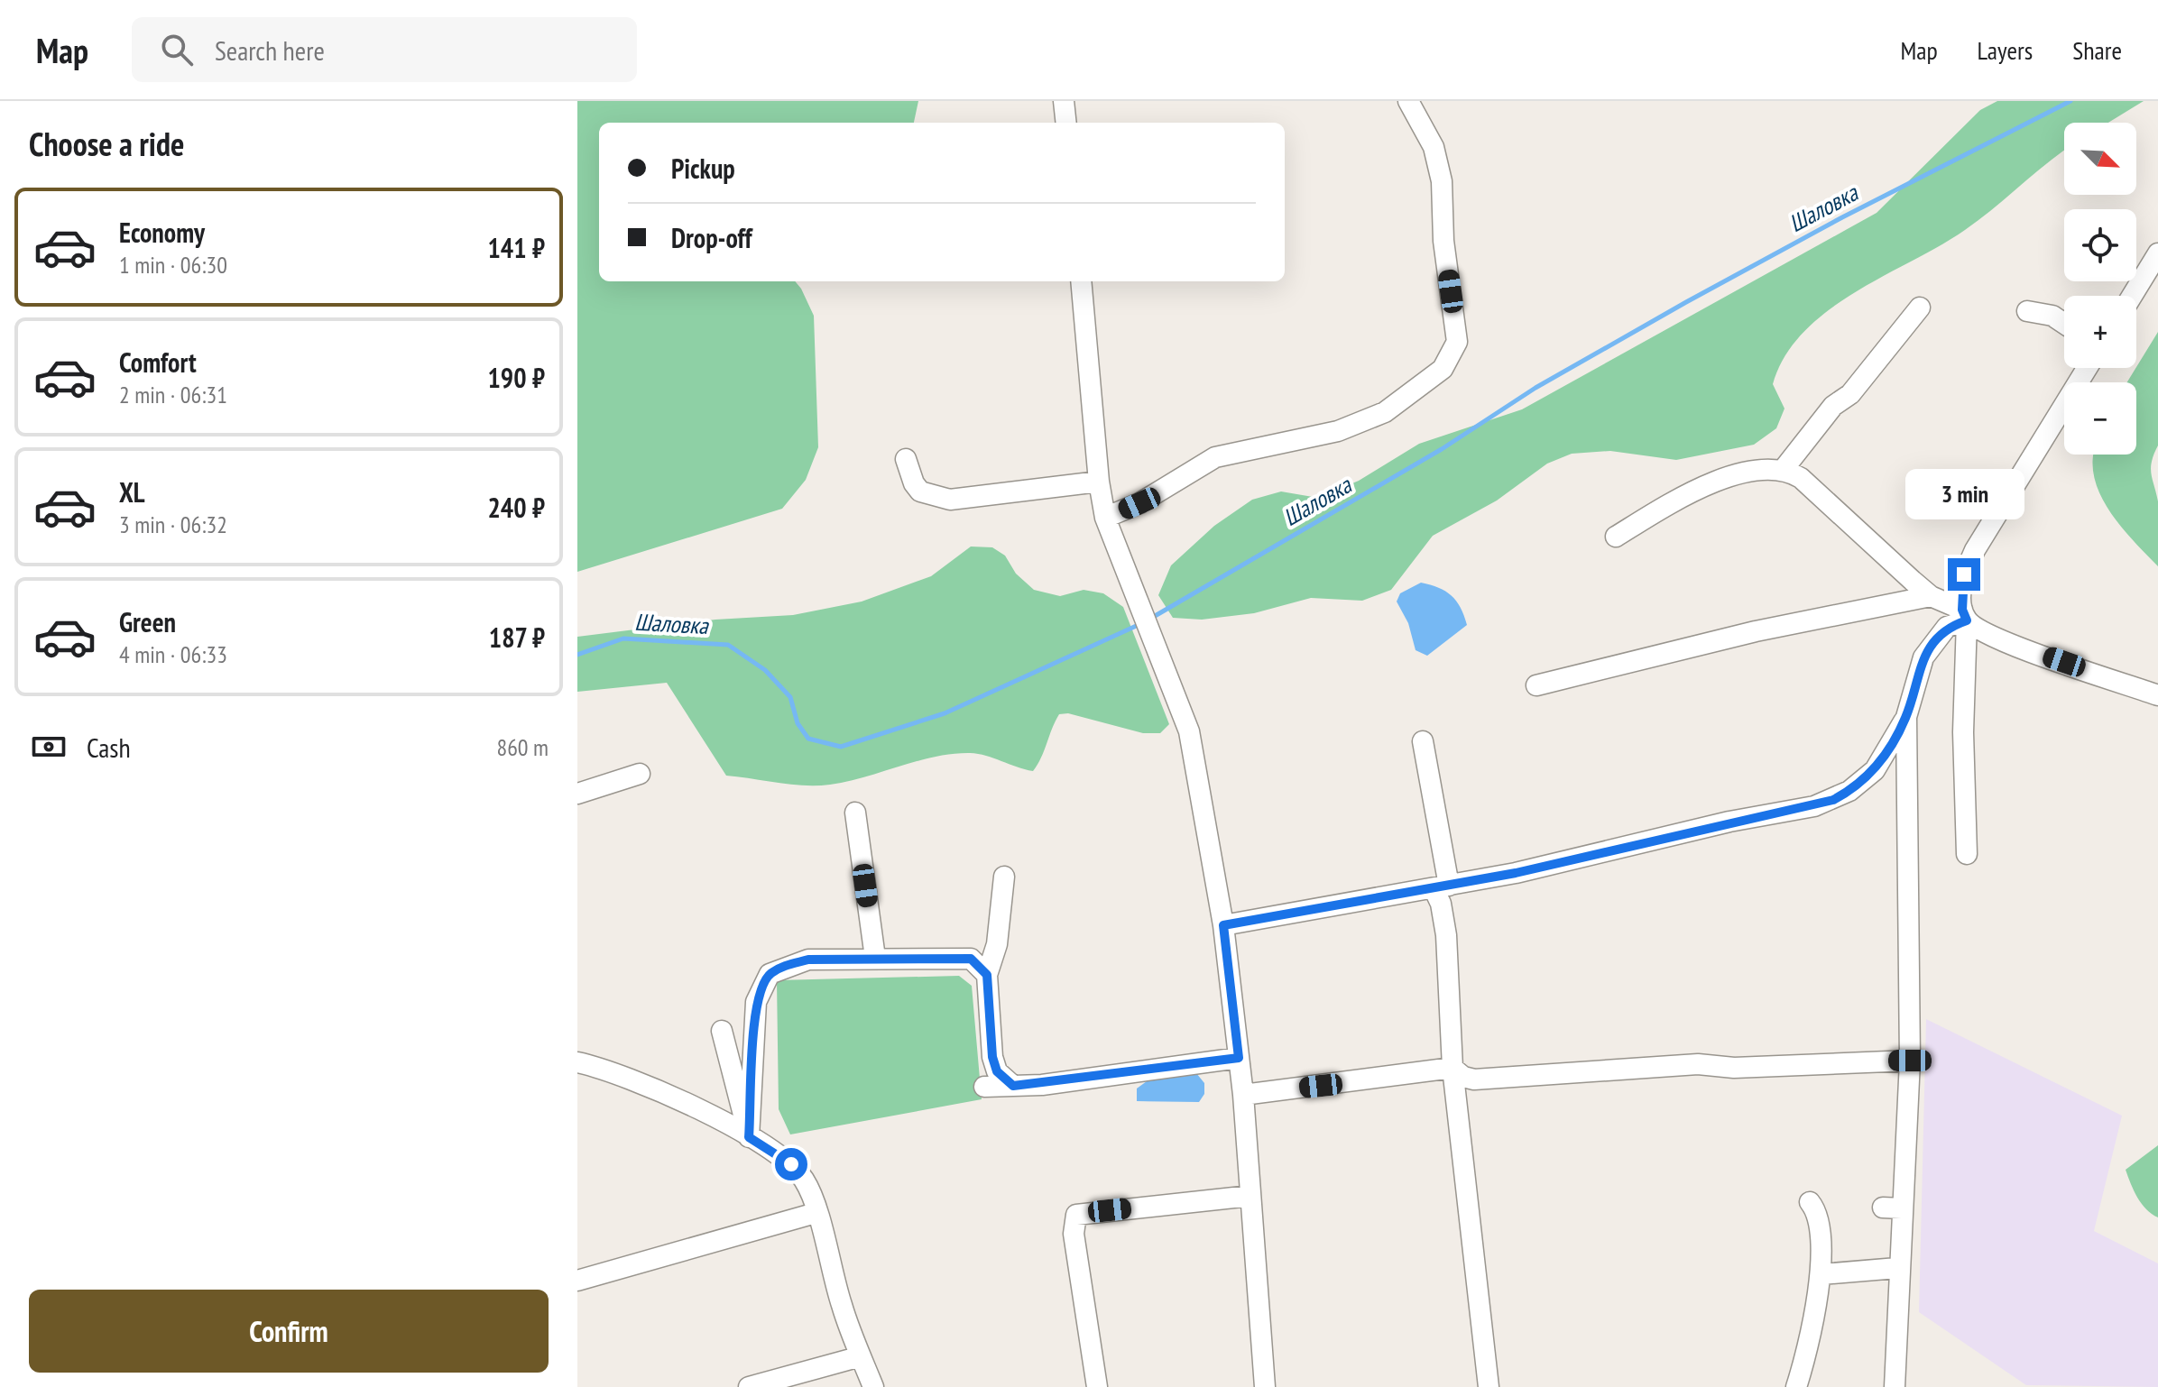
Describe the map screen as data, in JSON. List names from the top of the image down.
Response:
{
  "water": ["Шаловка"],
  "north": "bottom right",
  "page": {
    "header": "Map",
    "search": "Search here",
    "nav": ["Map", "Layers", "Share"],
    "heading": "Choose a ride",
    "map_buttons": ["+", "−"],
    "banner": ["Pickup", "Drop-off"],
    "list": [
      {
        "name": "Economy",
        "note": "1 min · 06:30",
        "value": "141 ₽"
      },
      {
        "name": "Comfort",
        "note": "2 min · 06:31",
        "value": "190 ₽"
      },
      {
        "name": "XL",
        "note": "3 min · 06:32",
        "value": "240 ₽"
      },
      {
        "name": "Green",
        "note": "4 min · 06:33",
        "value": "187 ₽"
      }
    ],
    "bubble": "3 min",
    "pay": ["Cash", "860 m"],
    "buttons": "Confirm"
  }
}
